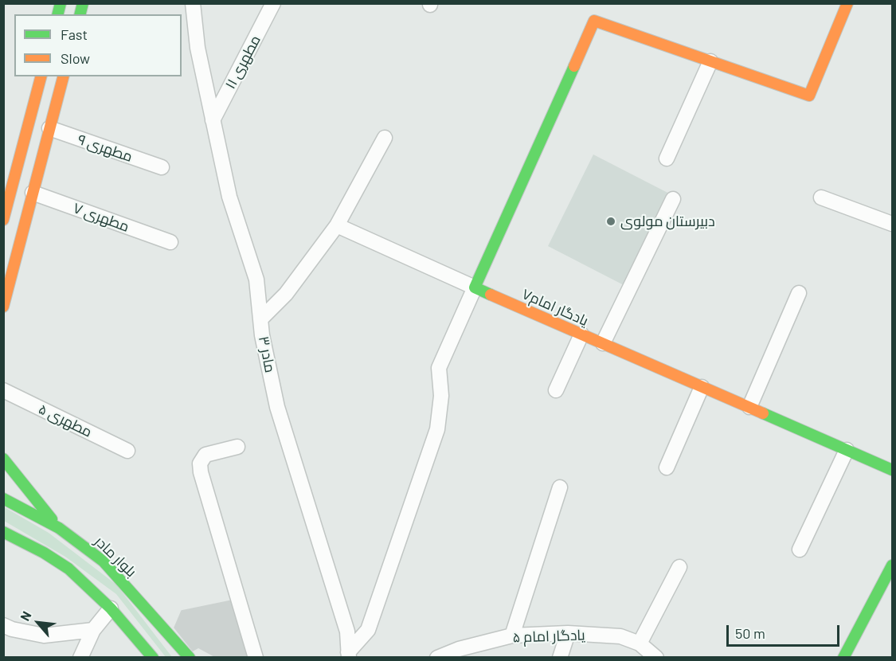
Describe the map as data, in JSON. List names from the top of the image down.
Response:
{
  "streets": {
    "main road": ["یادگار امام۷", "بلوار مادر"],
    "street": [
      "مطهری ۱۱",
      "مطهری ۹",
      "مطهری ۷",
      "مادر ۳",
      "مطهری ۵",
      "یادگار امام ۵"
    ]
  },
  "crossings": [
    ["مطهری ۱۱", "مادر ۳"]
  ],
  "places": ["دبیرستان مولوی"],
  "legend": ["Fast", "Slow"],
  "scale_bar": "50 m",
  "north": "top left"
}
